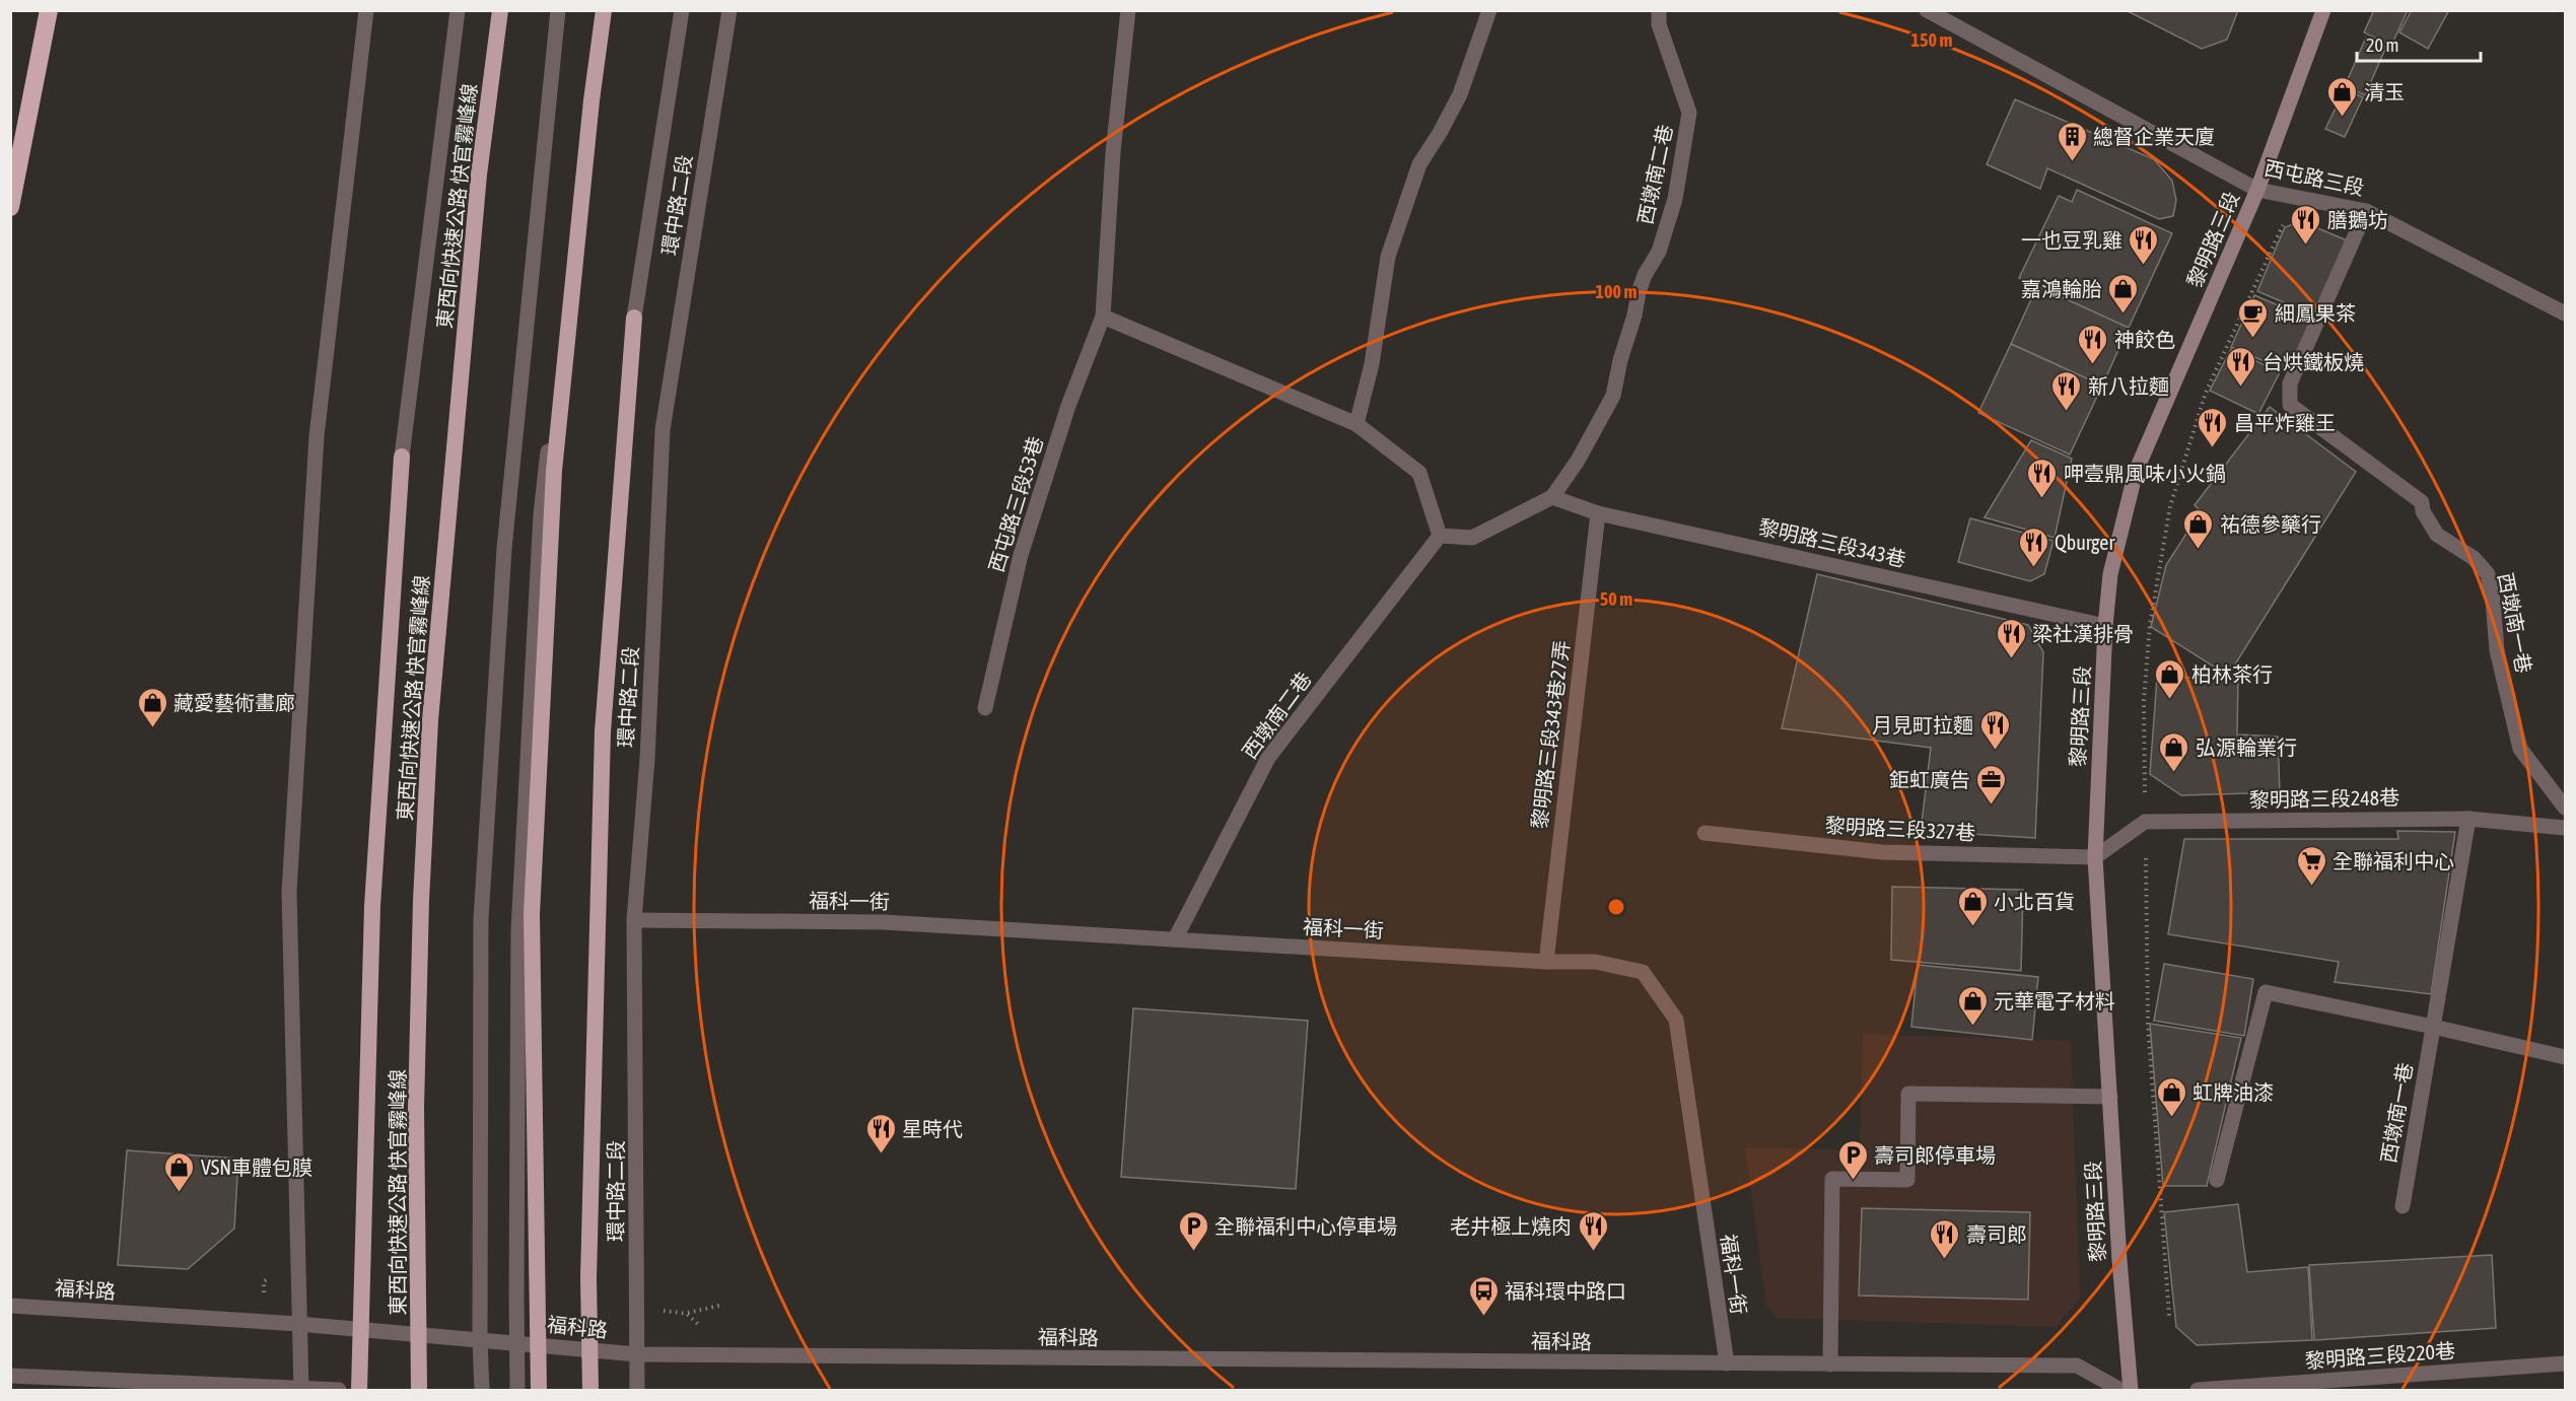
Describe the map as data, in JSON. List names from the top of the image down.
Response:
{
  "streets": {
    "highway": ["東西向快速公路 快官霧峰線"],
    "main road": ["黎明路三段"],
    "street": [
      "西墩南二巷",
      "西屯路三段",
      "環中路二段",
      "西屯路三段53巷",
      "黎明路三段343巷",
      "西墩南一巷",
      "黎明路三段343巷27弄",
      "黎明路三段248巷",
      "黎明路三段327巷",
      "福科一街",
      "福科路",
      "黎明路三段220巷"
    ]
  },
  "crossings": [
    ["西墩南二巷", "黎明路三段343巷"],
    ["西墩南二巷", "福科一街"],
    ["西屯路三段", "黎明路三段"],
    ["西屯路三段", "西墩南一巷"],
    ["環中路二段", "福科一街"],
    ["環中路二段", "福科路"],
    ["黎明路三段", "黎明路三段343巷"],
    ["黎明路三段", "黎明路三段327巷"],
    ["黎明路三段343巷", "黎明路三段343巷27弄"],
    ["西墩南一巷", "黎明路三段248巷"],
    ["黎明路三段343巷27弄", "福科一街"],
    ["福科一街", "福科路"]
  ],
  "places": {
    "shop": [
      "清玉",
      "嘉鴻輪胎",
      "祐德參藥行",
      "柏林茶行",
      "藏愛藝術畫廊",
      "弘源輪業行",
      "小北百貨",
      "元華電子材料",
      "虹牌油漆",
      "VSN車體包膜"
    ],
    "building": ["總督企業天廈"],
    "restaurant": [
      "膳鵝坊",
      "一也豆乳雞",
      "神餃色",
      "台烘鐵板燒",
      "新八拉麵",
      "昌平炸雞王",
      "呷壹鼎風味小火鍋",
      "Qburger",
      "梁社漢排骨",
      "月見町拉麵",
      "星時代",
      "老井極上燒肉",
      "壽司郎"
    ],
    "cafe": ["細鳳果茶"],
    "office": ["鉅虹廣告"],
    "supermarket": ["全聯福利中心"],
    "parking": ["壽司郎停車場", "全聯福利中心停車場"],
    "bus stop": ["福科環中路口"]
  },
  "scale_bar": "20 m",
  "rings": ["150 m", "100 m", "50 m"]
}
